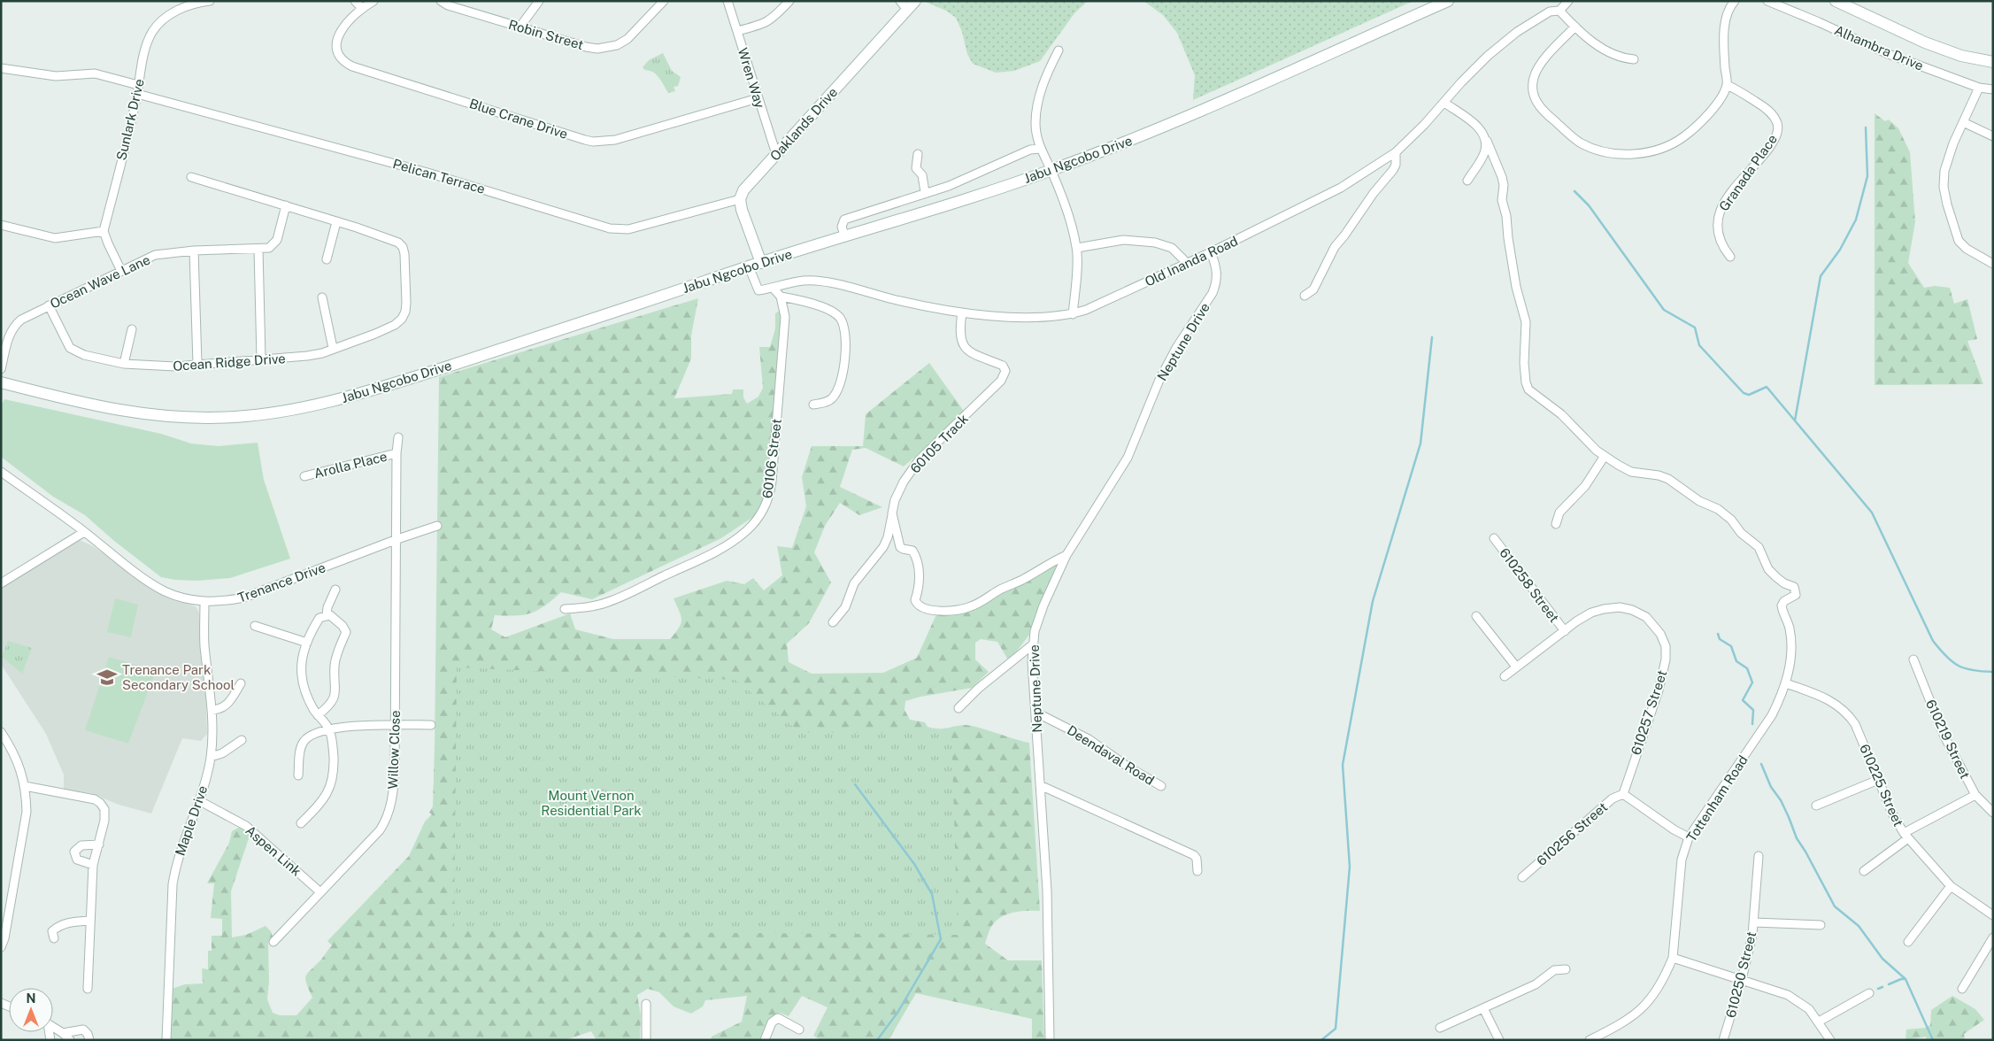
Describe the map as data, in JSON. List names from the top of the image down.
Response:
{
  "streets": {
    "main road": ["Oaklands Drive", "Jabu Ngcobo Drive"],
    "street": [
      "Robin Street",
      "Alhambra Drive",
      "Wren Way",
      "Blue Crane Drive",
      "Sunlark Drive",
      "Granada Place",
      "Pelican Terrace",
      "Old Inanda Road",
      "Ocean Wave Lane",
      "Neptune Drive",
      "Ocean Ridge Drive",
      "60105 Track",
      "60106 Street",
      "Arolla Place",
      "Trenance Drive",
      "610258 Street",
      "610257 Street",
      "610219 Street",
      "Willow Close",
      "Deendaval Road",
      "610225 Street",
      "Tottenham Road",
      "Maple Drive",
      "610256 Street",
      "Aspen Link",
      "610250 Street"
    ]
  },
  "crossings": [
    ["Wren Way", "Blue Crane Drive"],
    ["Wren Way", "Oaklands Drive"],
    ["Sunlark Drive", "Pelican Terrace"],
    ["Oaklands Drive", "Pelican Terrace"],
    ["Old Inanda Road", "Neptune Drive"],
    ["Old Inanda Road", "60105 Track"],
    ["Ocean Wave Lane", "Ocean Ridge Drive"],
    ["Neptune Drive", "Deendaval Road"],
    ["Arolla Place", "Trenance Drive"],
    ["Arolla Place", "Willow Close"],
    ["Trenance Drive", "Willow Close"],
    ["Trenance Drive", "Maple Drive"],
    ["610258 Street", "610257 Street"],
    ["610257 Street", "610256 Street"],
    ["Willow Close", "Aspen Link"],
    ["610225 Street", "Tottenham Road"],
    ["Maple Drive", "Aspen Link"]
  ],
  "parks": ["Mount Vernon Residential Park"],
  "places": {
    "school or university": ["Trenance Park Secondary School"]
  },
  "north": "top"
}
